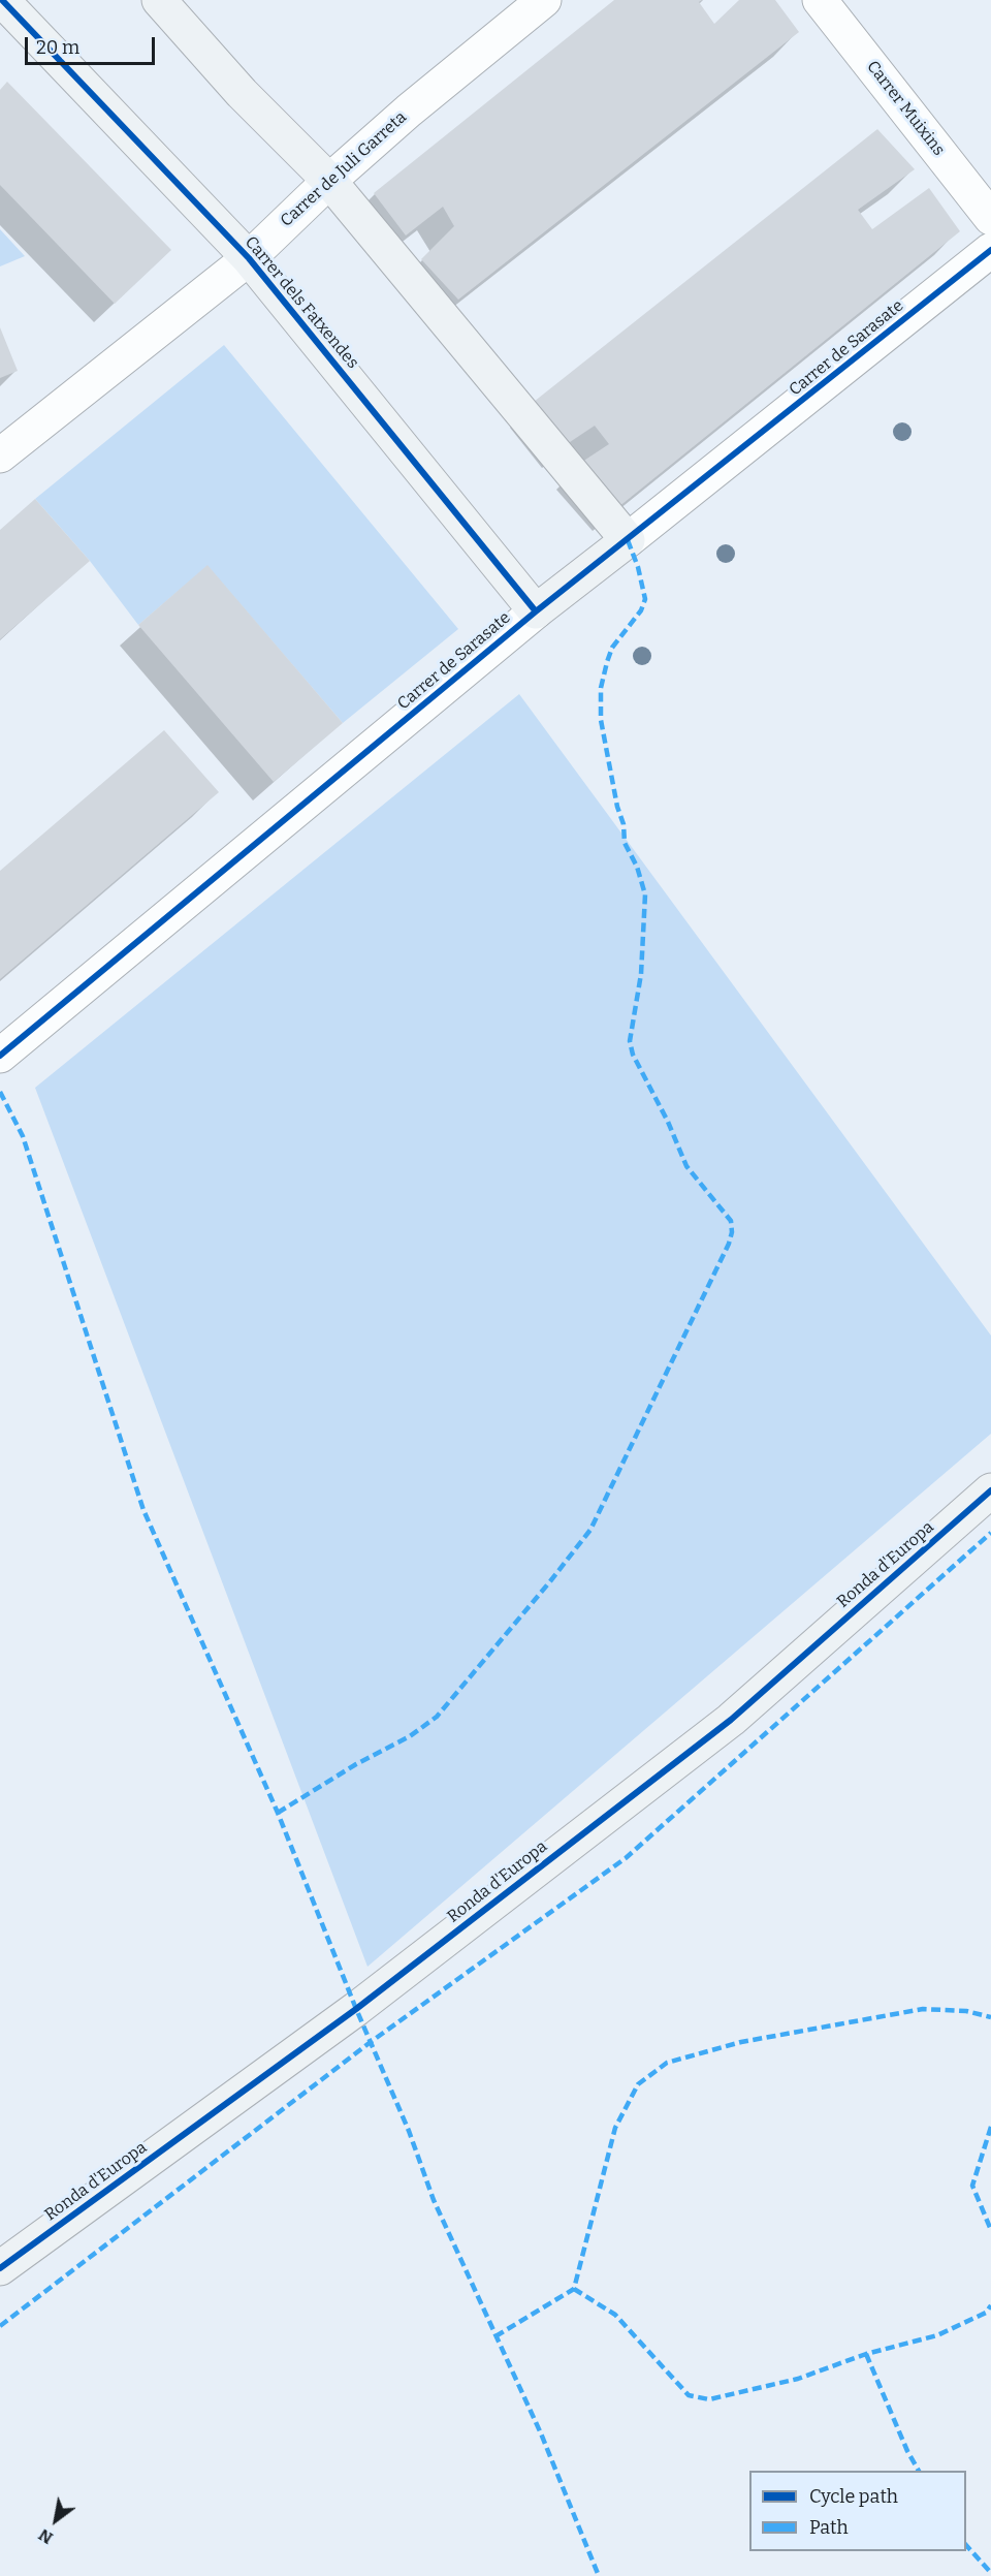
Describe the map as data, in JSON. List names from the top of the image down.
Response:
{
  "streets": {
    "street": [
      "Carrer Muixins",
      "Carrer de Juli Garreta",
      "Carrer dels Fatxendes",
      "Carrer de Sarasate",
      "Ronda d'Europa"
    ]
  },
  "crossings": [
    ["Carrer de Juli Garreta", "Carrer dels Fatxendes"],
    ["Carrer dels Fatxendes", "Carrer de Sarasate"]
  ],
  "legend": ["Cycle path", "Path"],
  "scale_bar": "20 m",
  "north": "bottom left"
}
